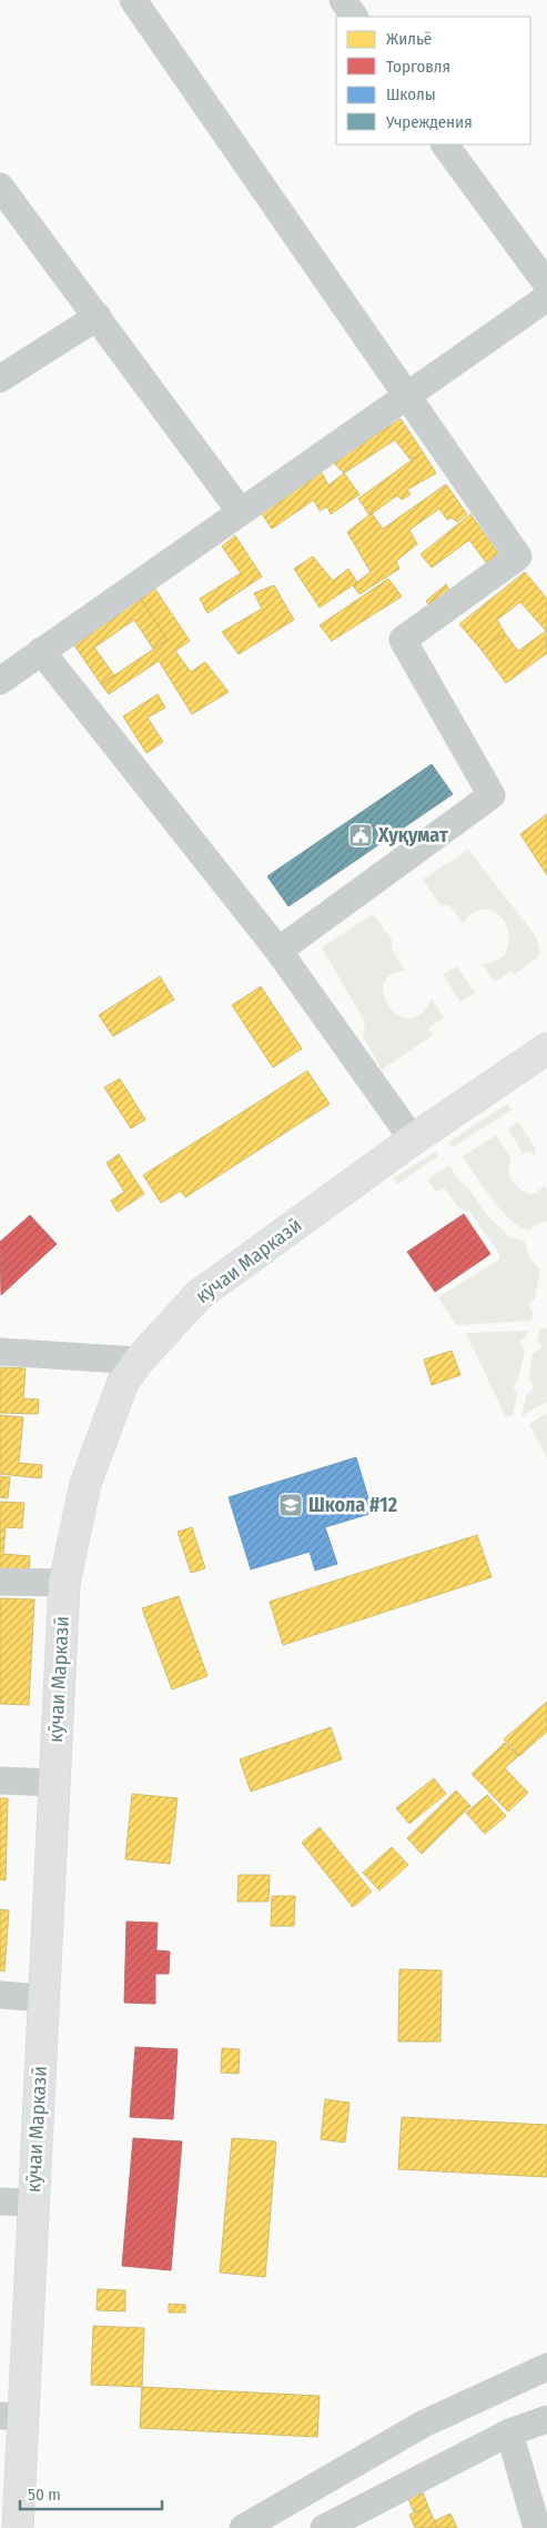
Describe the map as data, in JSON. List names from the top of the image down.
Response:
{
  "streets": {
    "main road": ["кӯчаи Марказӣ"]
  },
  "places": {
    "public building": ["Хуқумат"],
    "school or university": ["Школа #12"]
  },
  "legend": [
    "Жильё",
    "Торговля",
    "Школы",
    "Учреждения"
  ],
  "scale_bar": "50 m"
}
